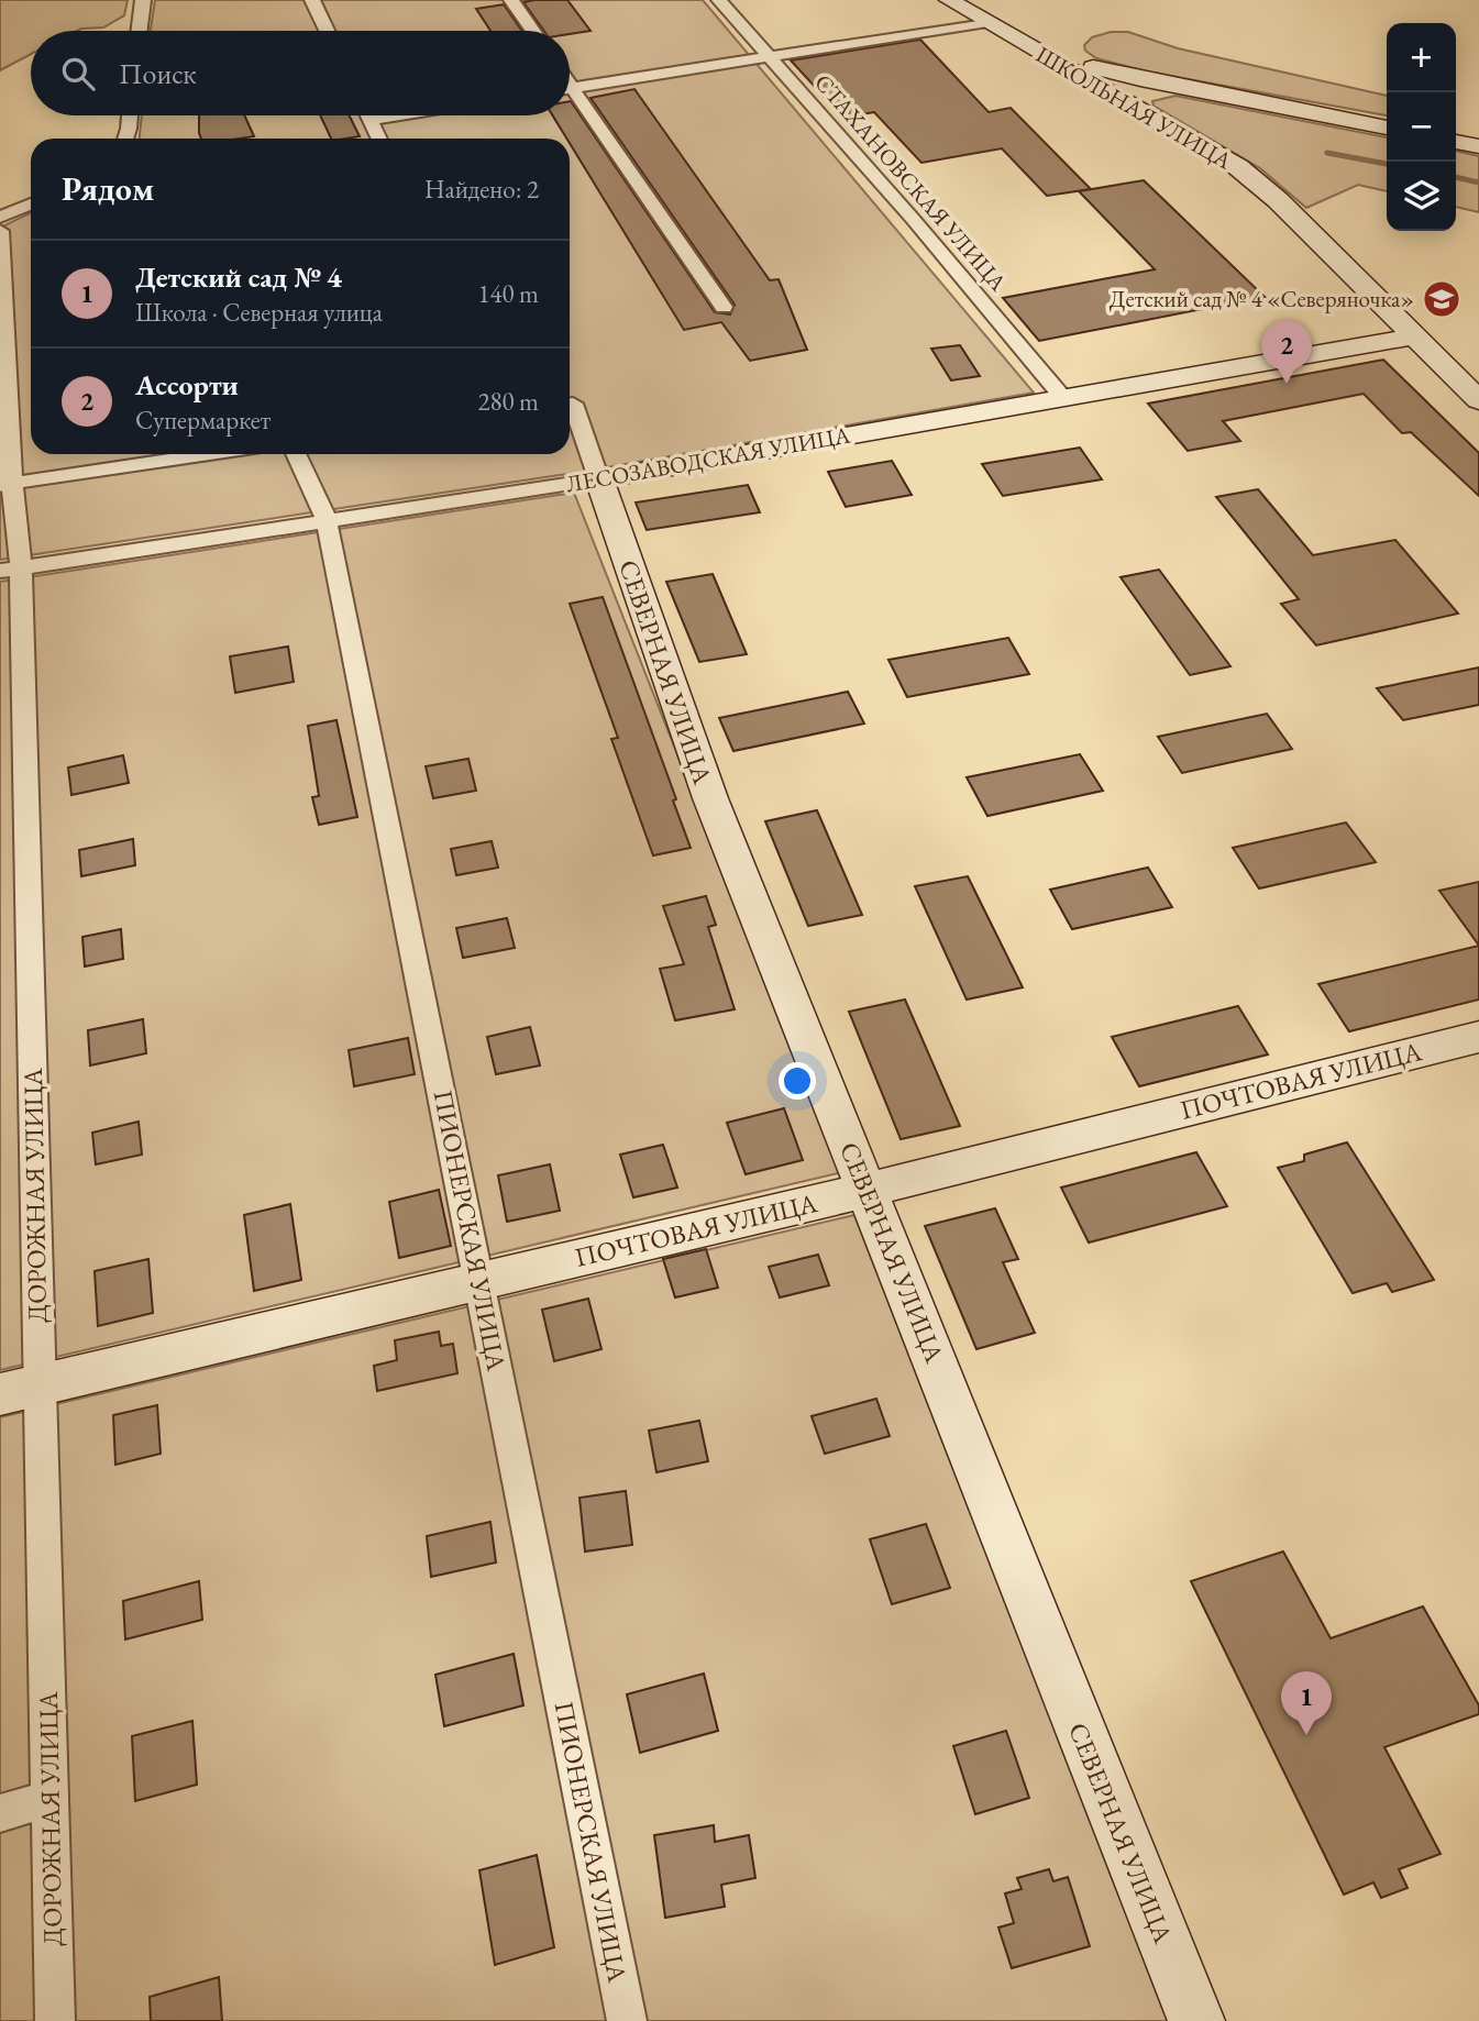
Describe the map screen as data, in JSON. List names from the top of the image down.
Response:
{
  "streets": {
    "street": [
      "ШКОЛЬНАЯ УЛИЦА",
      "СТАХАНОВСКАЯ УЛИЦА",
      "ЛЕСОЗАВОДСКАЯ УЛИЦА",
      "СЕВЕРНАЯ УЛИЦА",
      "ПОЧТОВАЯ УЛИЦА",
      "ДОРОЖНАЯ УЛИЦА",
      "ПИОНЕРСКАЯ УЛИЦА"
    ]
  },
  "crossings": [
    ["ШКОЛЬНАЯ УЛИЦА", "ЛЕСОЗАВОДСКАЯ УЛИЦА"],
    ["СТАХАНОВСКАЯ УЛИЦА", "ЛЕСОЗАВОДСКАЯ УЛИЦА"],
    ["ЛЕСОЗАВОДСКАЯ УЛИЦА", "СЕВЕРНАЯ УЛИЦА"],
    ["ЛЕСОЗАВОДСКАЯ УЛИЦА", "ДОРОЖНАЯ УЛИЦА"],
    ["ЛЕСОЗАВОДСКАЯ УЛИЦА", "ПИОНЕРСКАЯ УЛИЦА"],
    ["СЕВЕРНАЯ УЛИЦА", "ПОЧТОВАЯ УЛИЦА"],
    ["ПОЧТОВАЯ УЛИЦА", "ДОРОЖНАЯ УЛИЦА"],
    ["ПОЧТОВАЯ УЛИЦА", "ПИОНЕРСКАЯ УЛИЦА"]
  ],
  "places": {
    "school or university": ["Детский сад № 4 «Северяночка»"]
  },
  "page": {
    "map_buttons": ["+", "−"],
    "search": "Поиск",
    "heading": ["Рядом", "Найдено: 2"],
    "list": [
      {
        "mark": "1",
        "name": "Детский сад № 4",
        "note": "Школа · Северная улица",
        "value": "140 m"
      },
      {
        "mark": "2",
        "name": "Ассорти",
        "note": "Супермаркет",
        "value": "280 m"
      }
    ],
    "pins": ["2", "1"]
  }
}
